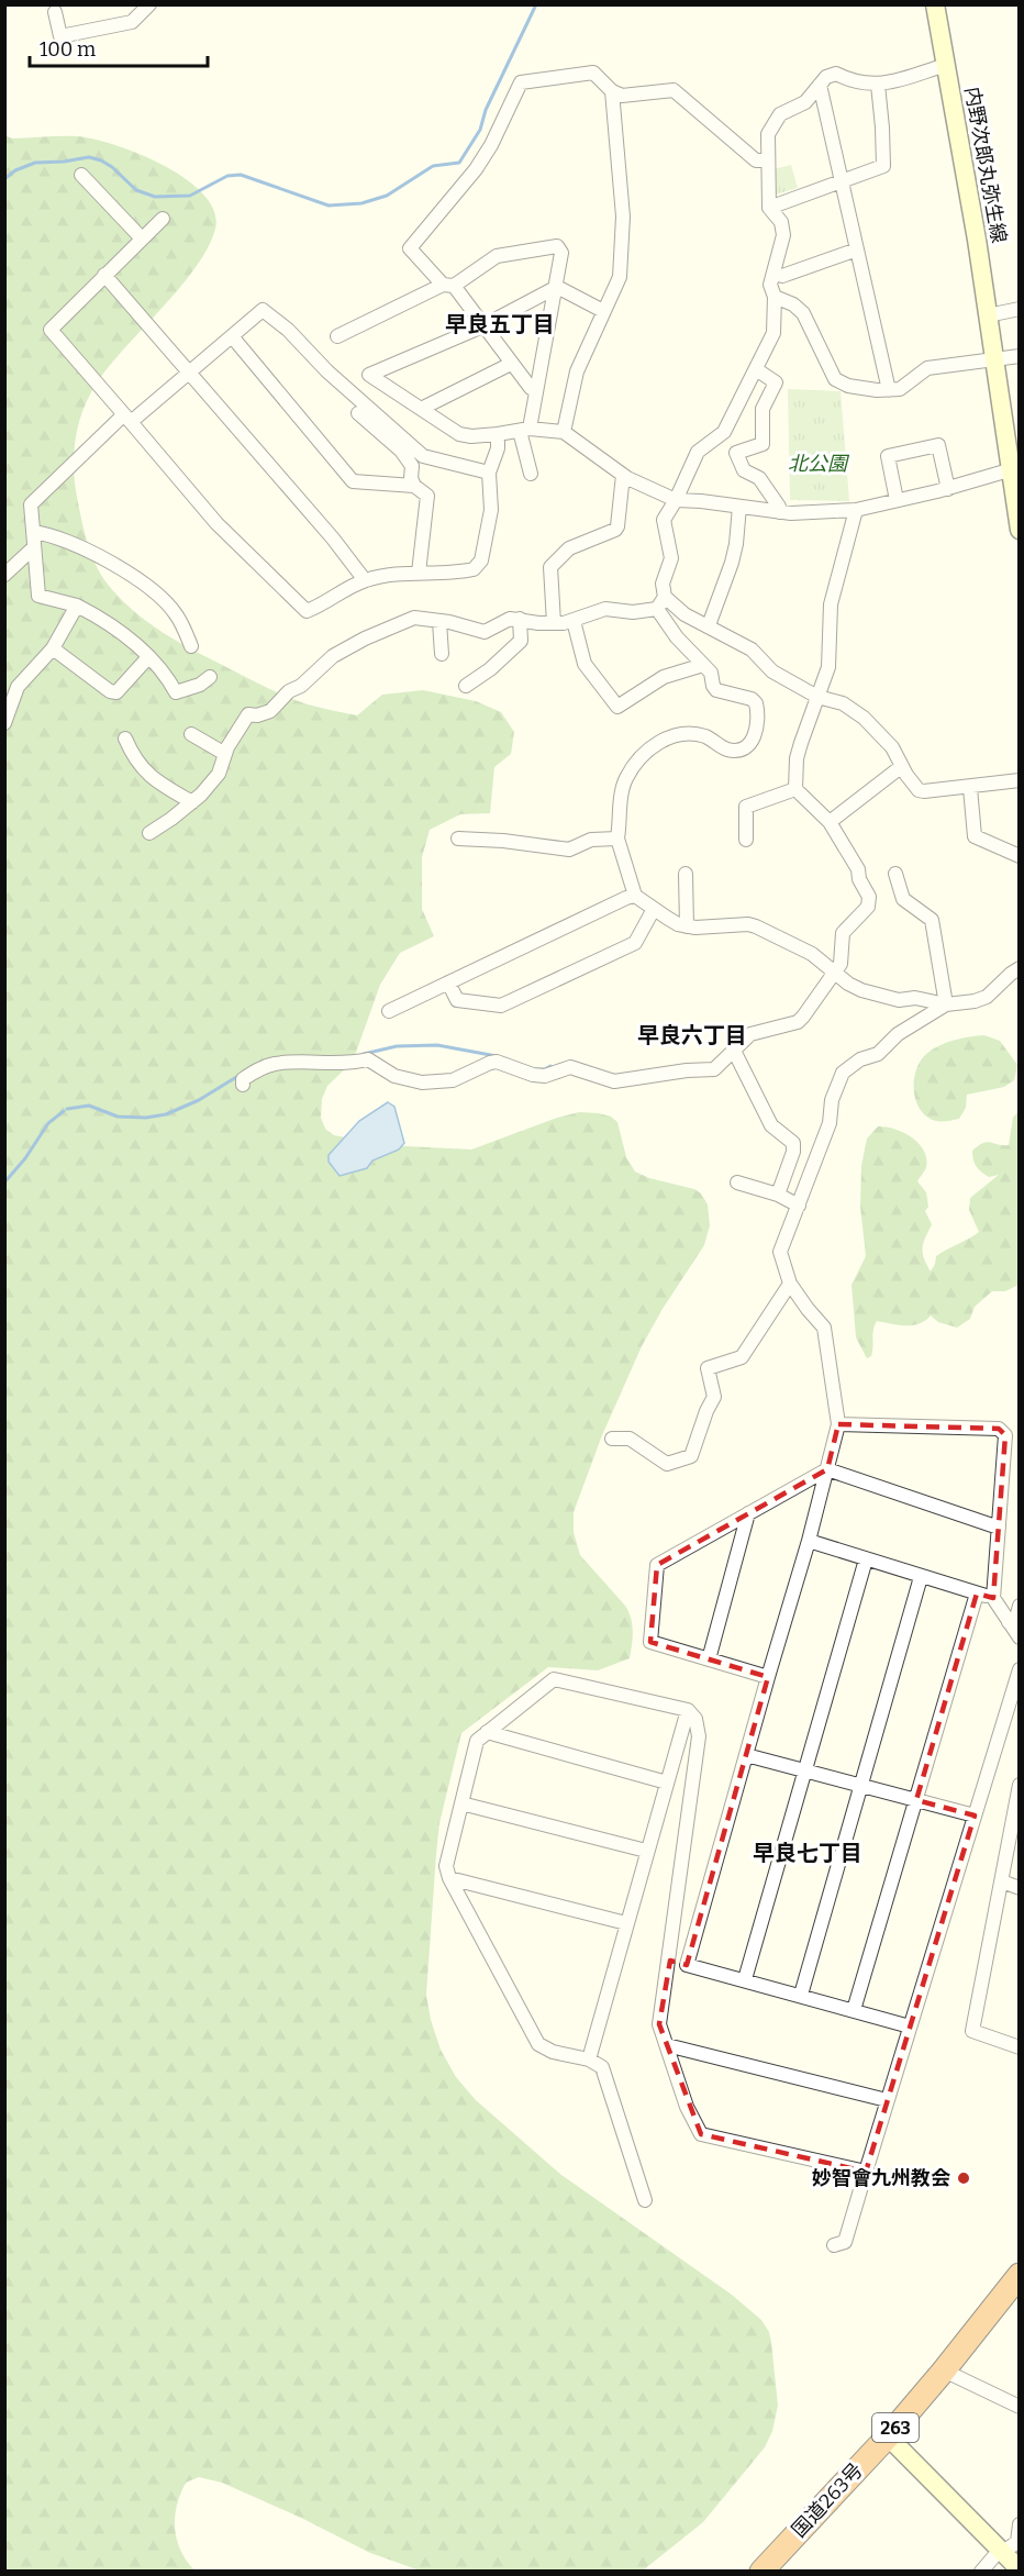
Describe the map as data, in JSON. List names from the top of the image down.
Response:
{
  "streets": {
    "highway": ["263", "国道263号"],
    "main road": ["内野次郎丸弥生線"]
  },
  "districts": ["早良五丁目", "早良六丁目", "早良七丁目"],
  "parks": ["北公園"],
  "places": ["妙智會九州教会"],
  "scale_bar": "100 m"
}
